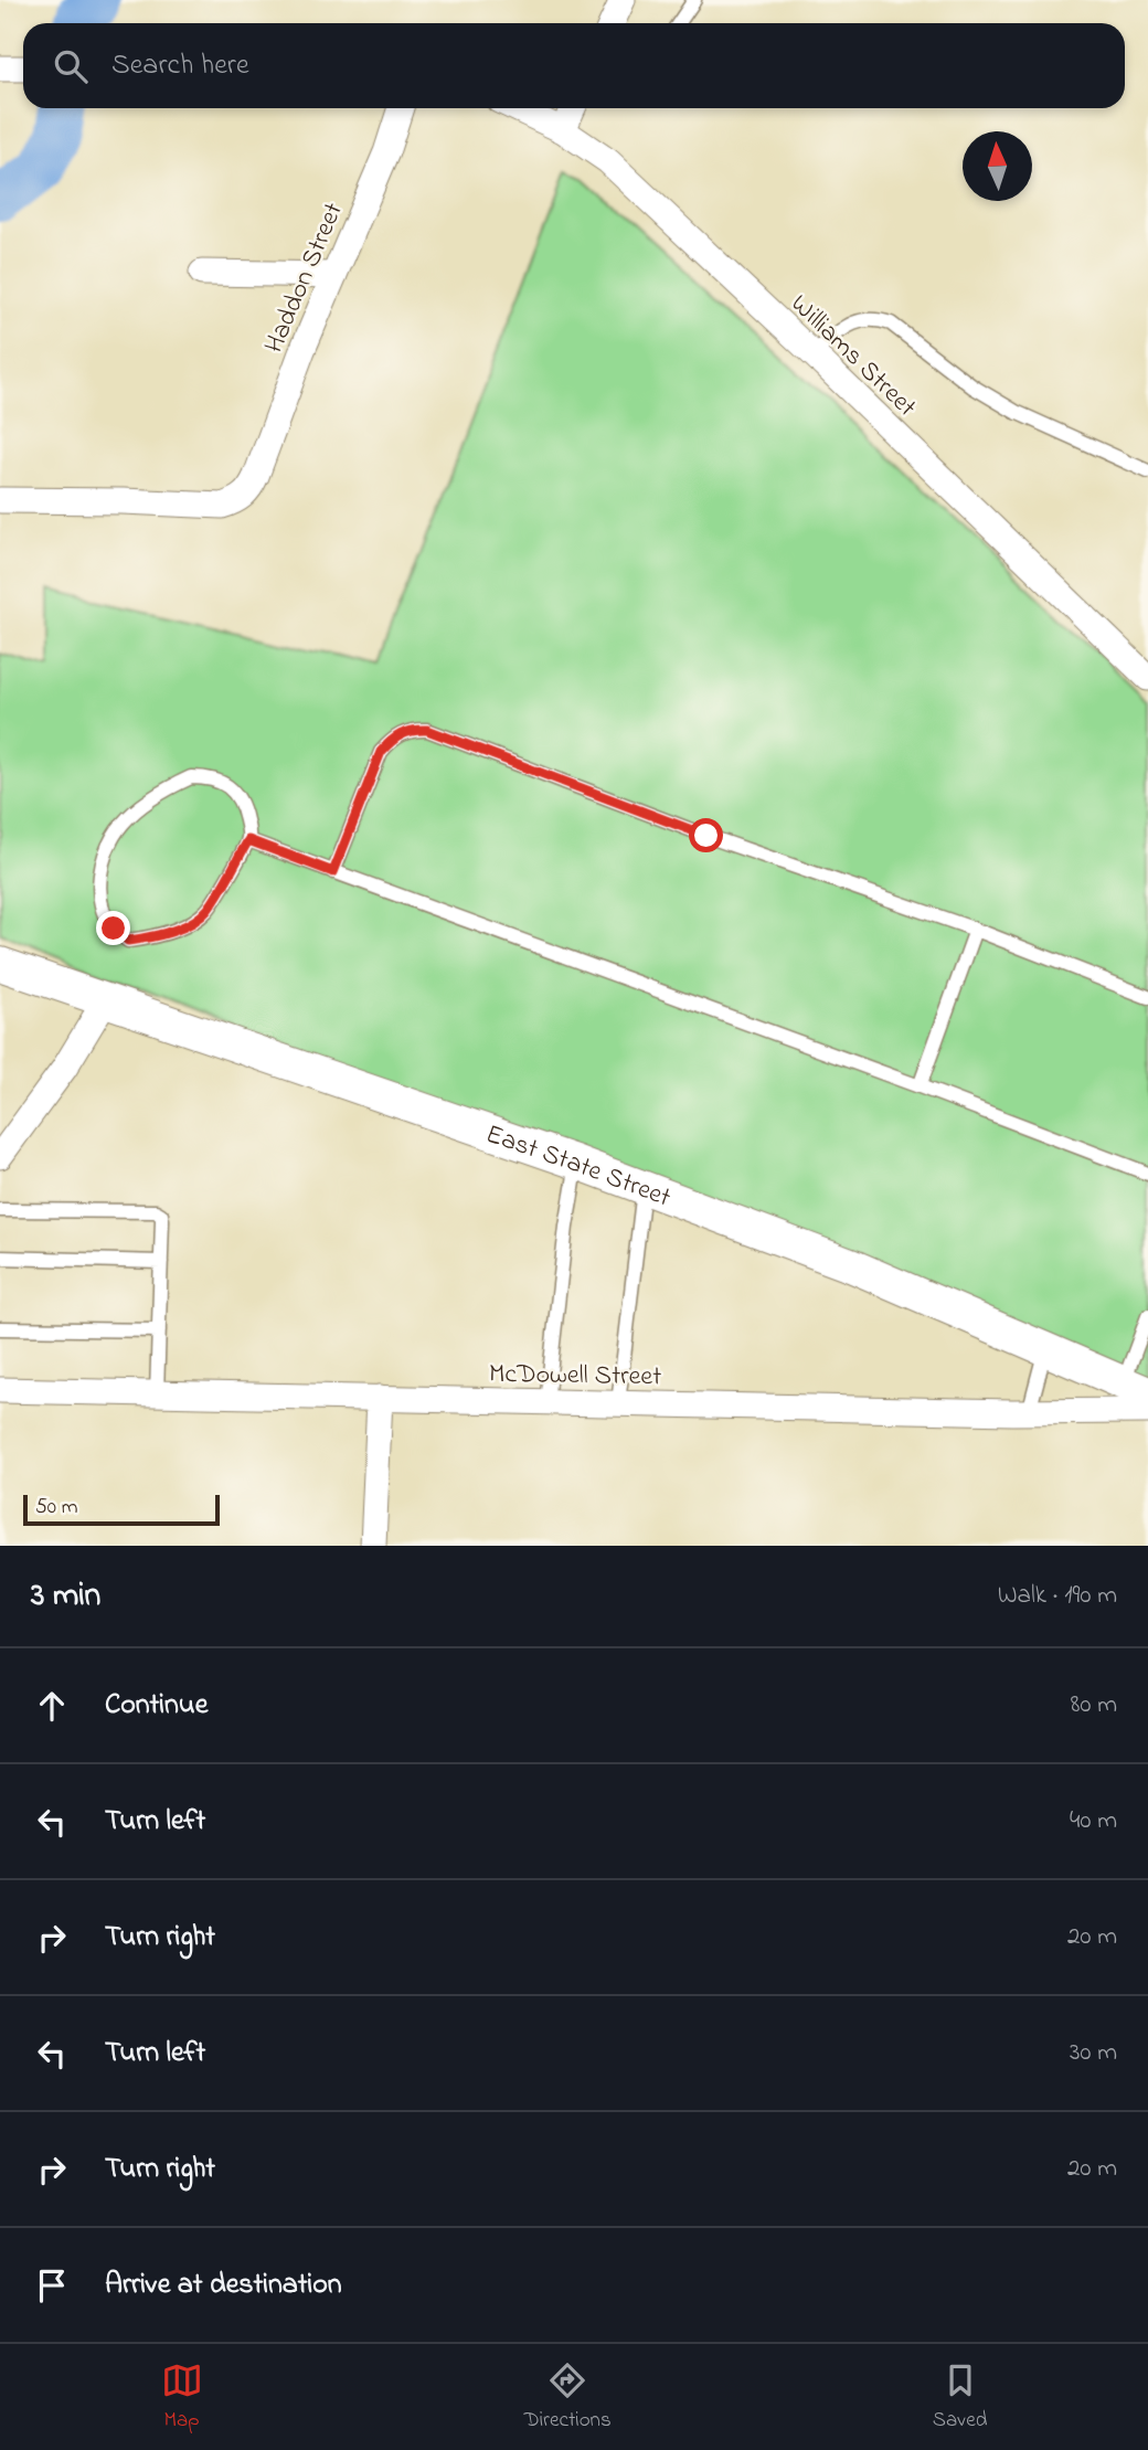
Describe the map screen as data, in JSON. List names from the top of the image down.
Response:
{
  "streets": {
    "street": [
      "Haddon Street",
      "Williams Street",
      "East State Street",
      "McDowell Street"
    ]
  },
  "scale_bar": "50 m",
  "north": "top",
  "page": {
    "search": "Search here",
    "scale": "50 m",
    "heading": ["3 min", "Walk · 190 m"],
    "list": [
      ["Continue", "80 m"],
      ["Turn left", "40 m"],
      ["Turn right", "20 m"],
      ["Turn left", "30 m"],
      ["Turn right", "20 m"],
      "Arrive at destination"
    ],
    "nav": ["Map", "Directions", "Saved"]
  }
}
